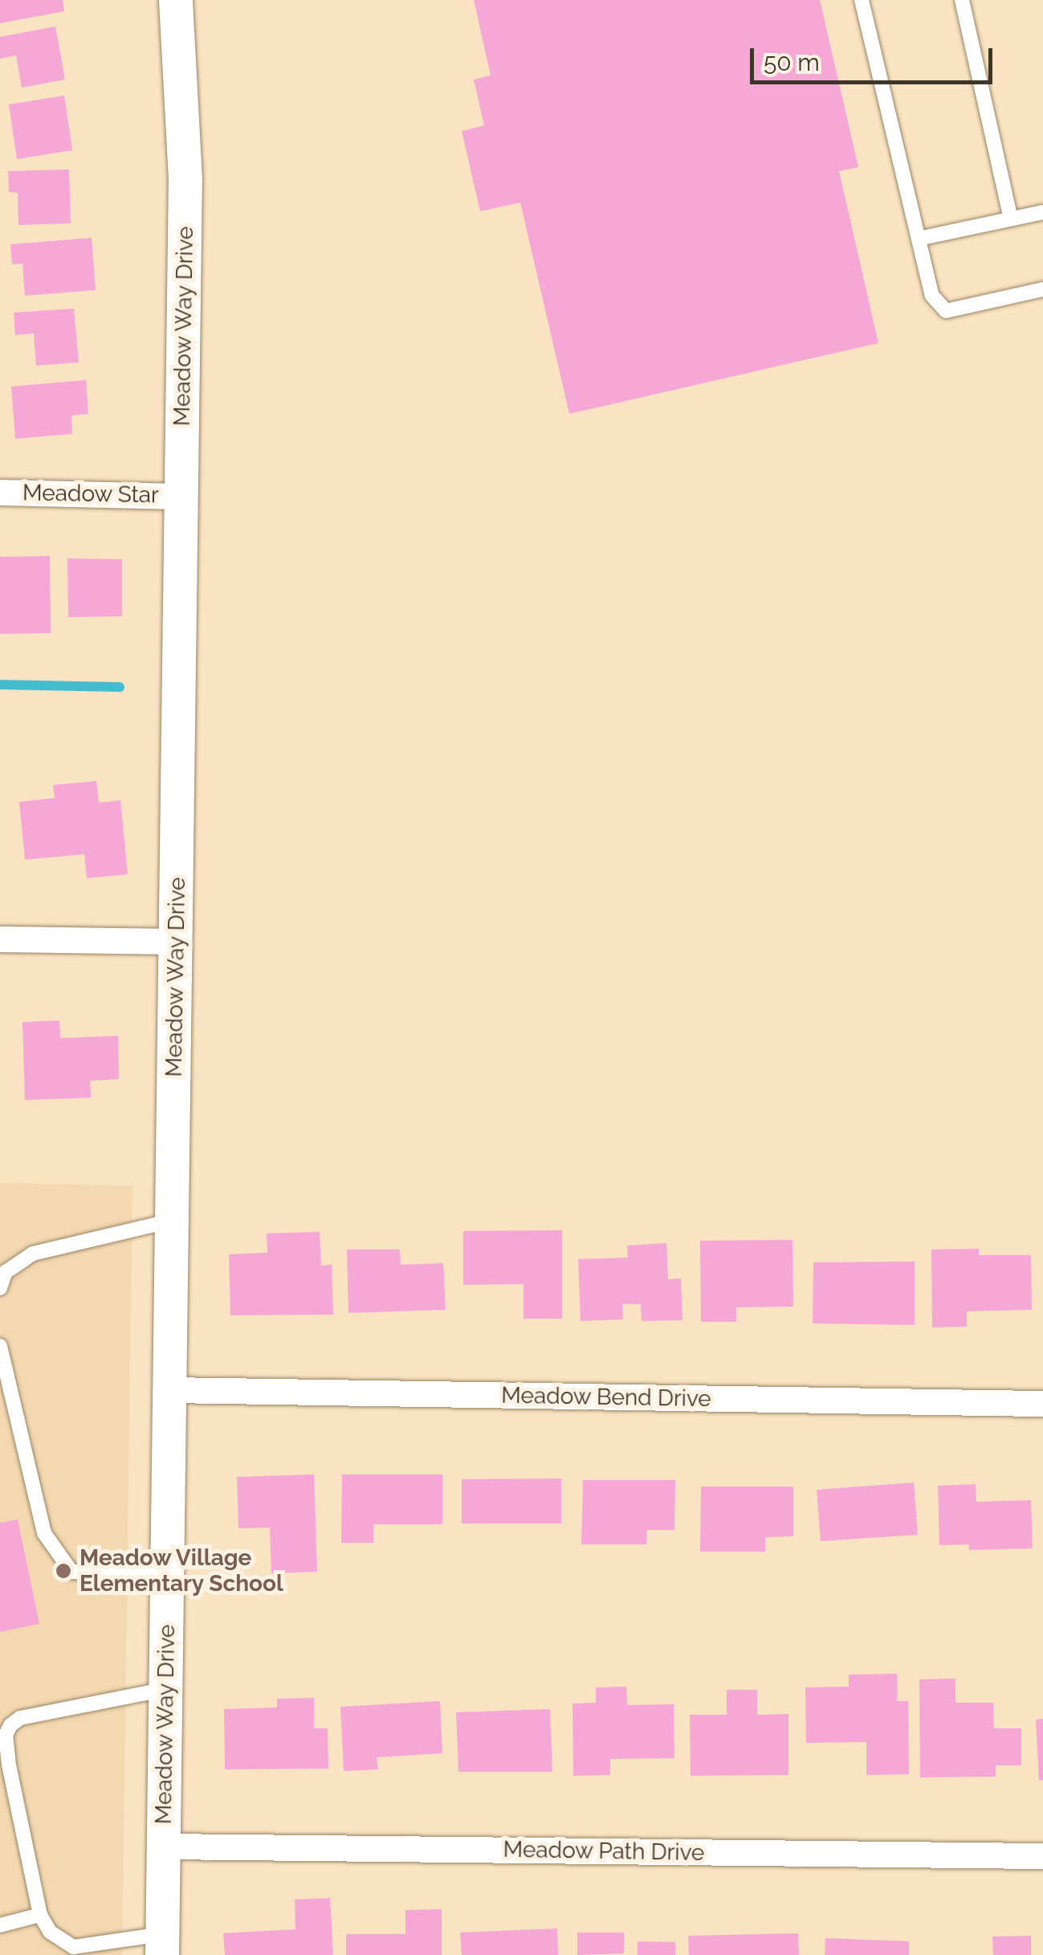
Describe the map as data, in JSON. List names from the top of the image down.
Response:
{
  "streets": {
    "street": [
      "Meadow Way Drive",
      "Meadow Star",
      "Meadow Bend Drive",
      "Meadow Path Drive"
    ]
  },
  "crossings": [
    ["Meadow Way Drive", "Meadow Star"],
    ["Meadow Way Drive", "Meadow Bend Drive"],
    ["Meadow Way Drive", "Meadow Path Drive"]
  ],
  "places": ["Meadow Village Elementary School"],
  "scale_bar": "50 m"
}
